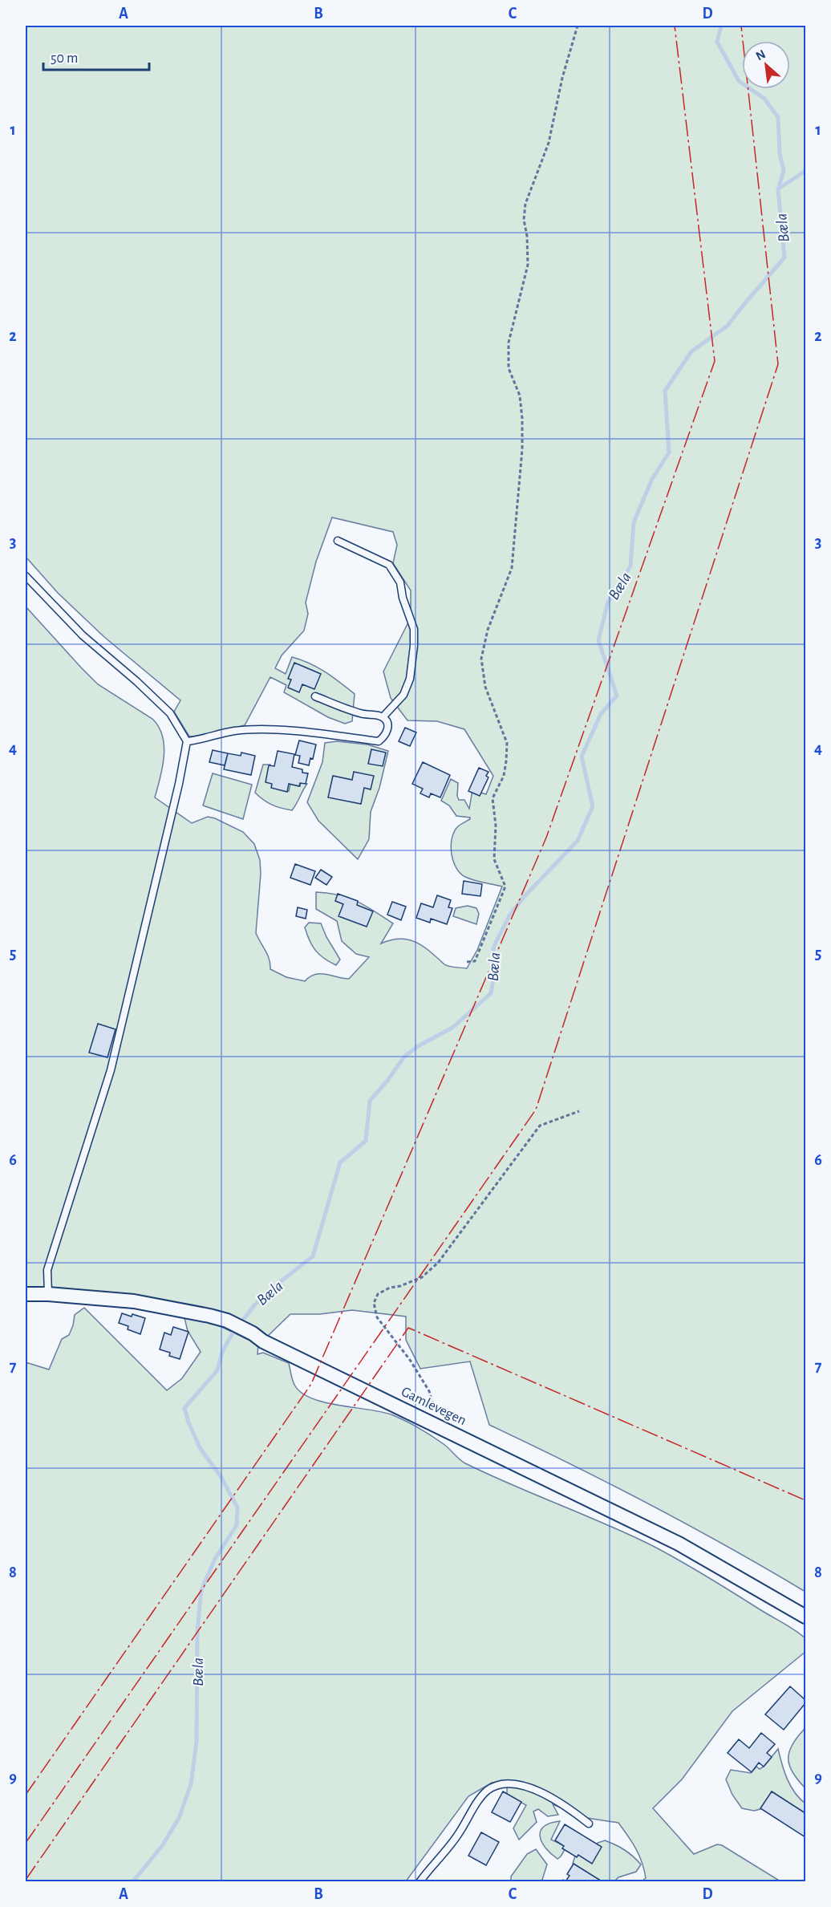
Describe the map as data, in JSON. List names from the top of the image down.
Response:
{
  "streets": {
    "street": ["Gamlevegen"]
  },
  "water": ["Bæla"],
  "scale_bar": "50 m",
  "north": "top left",
  "grid": {
    "columns": [
      "A",
      "B",
      "C",
      "D"
    ],
    "rows": [
      "1",
      "2",
      "3",
      "4",
      "5",
      "6",
      "7",
      "8",
      "9"
    ]
  }
}
